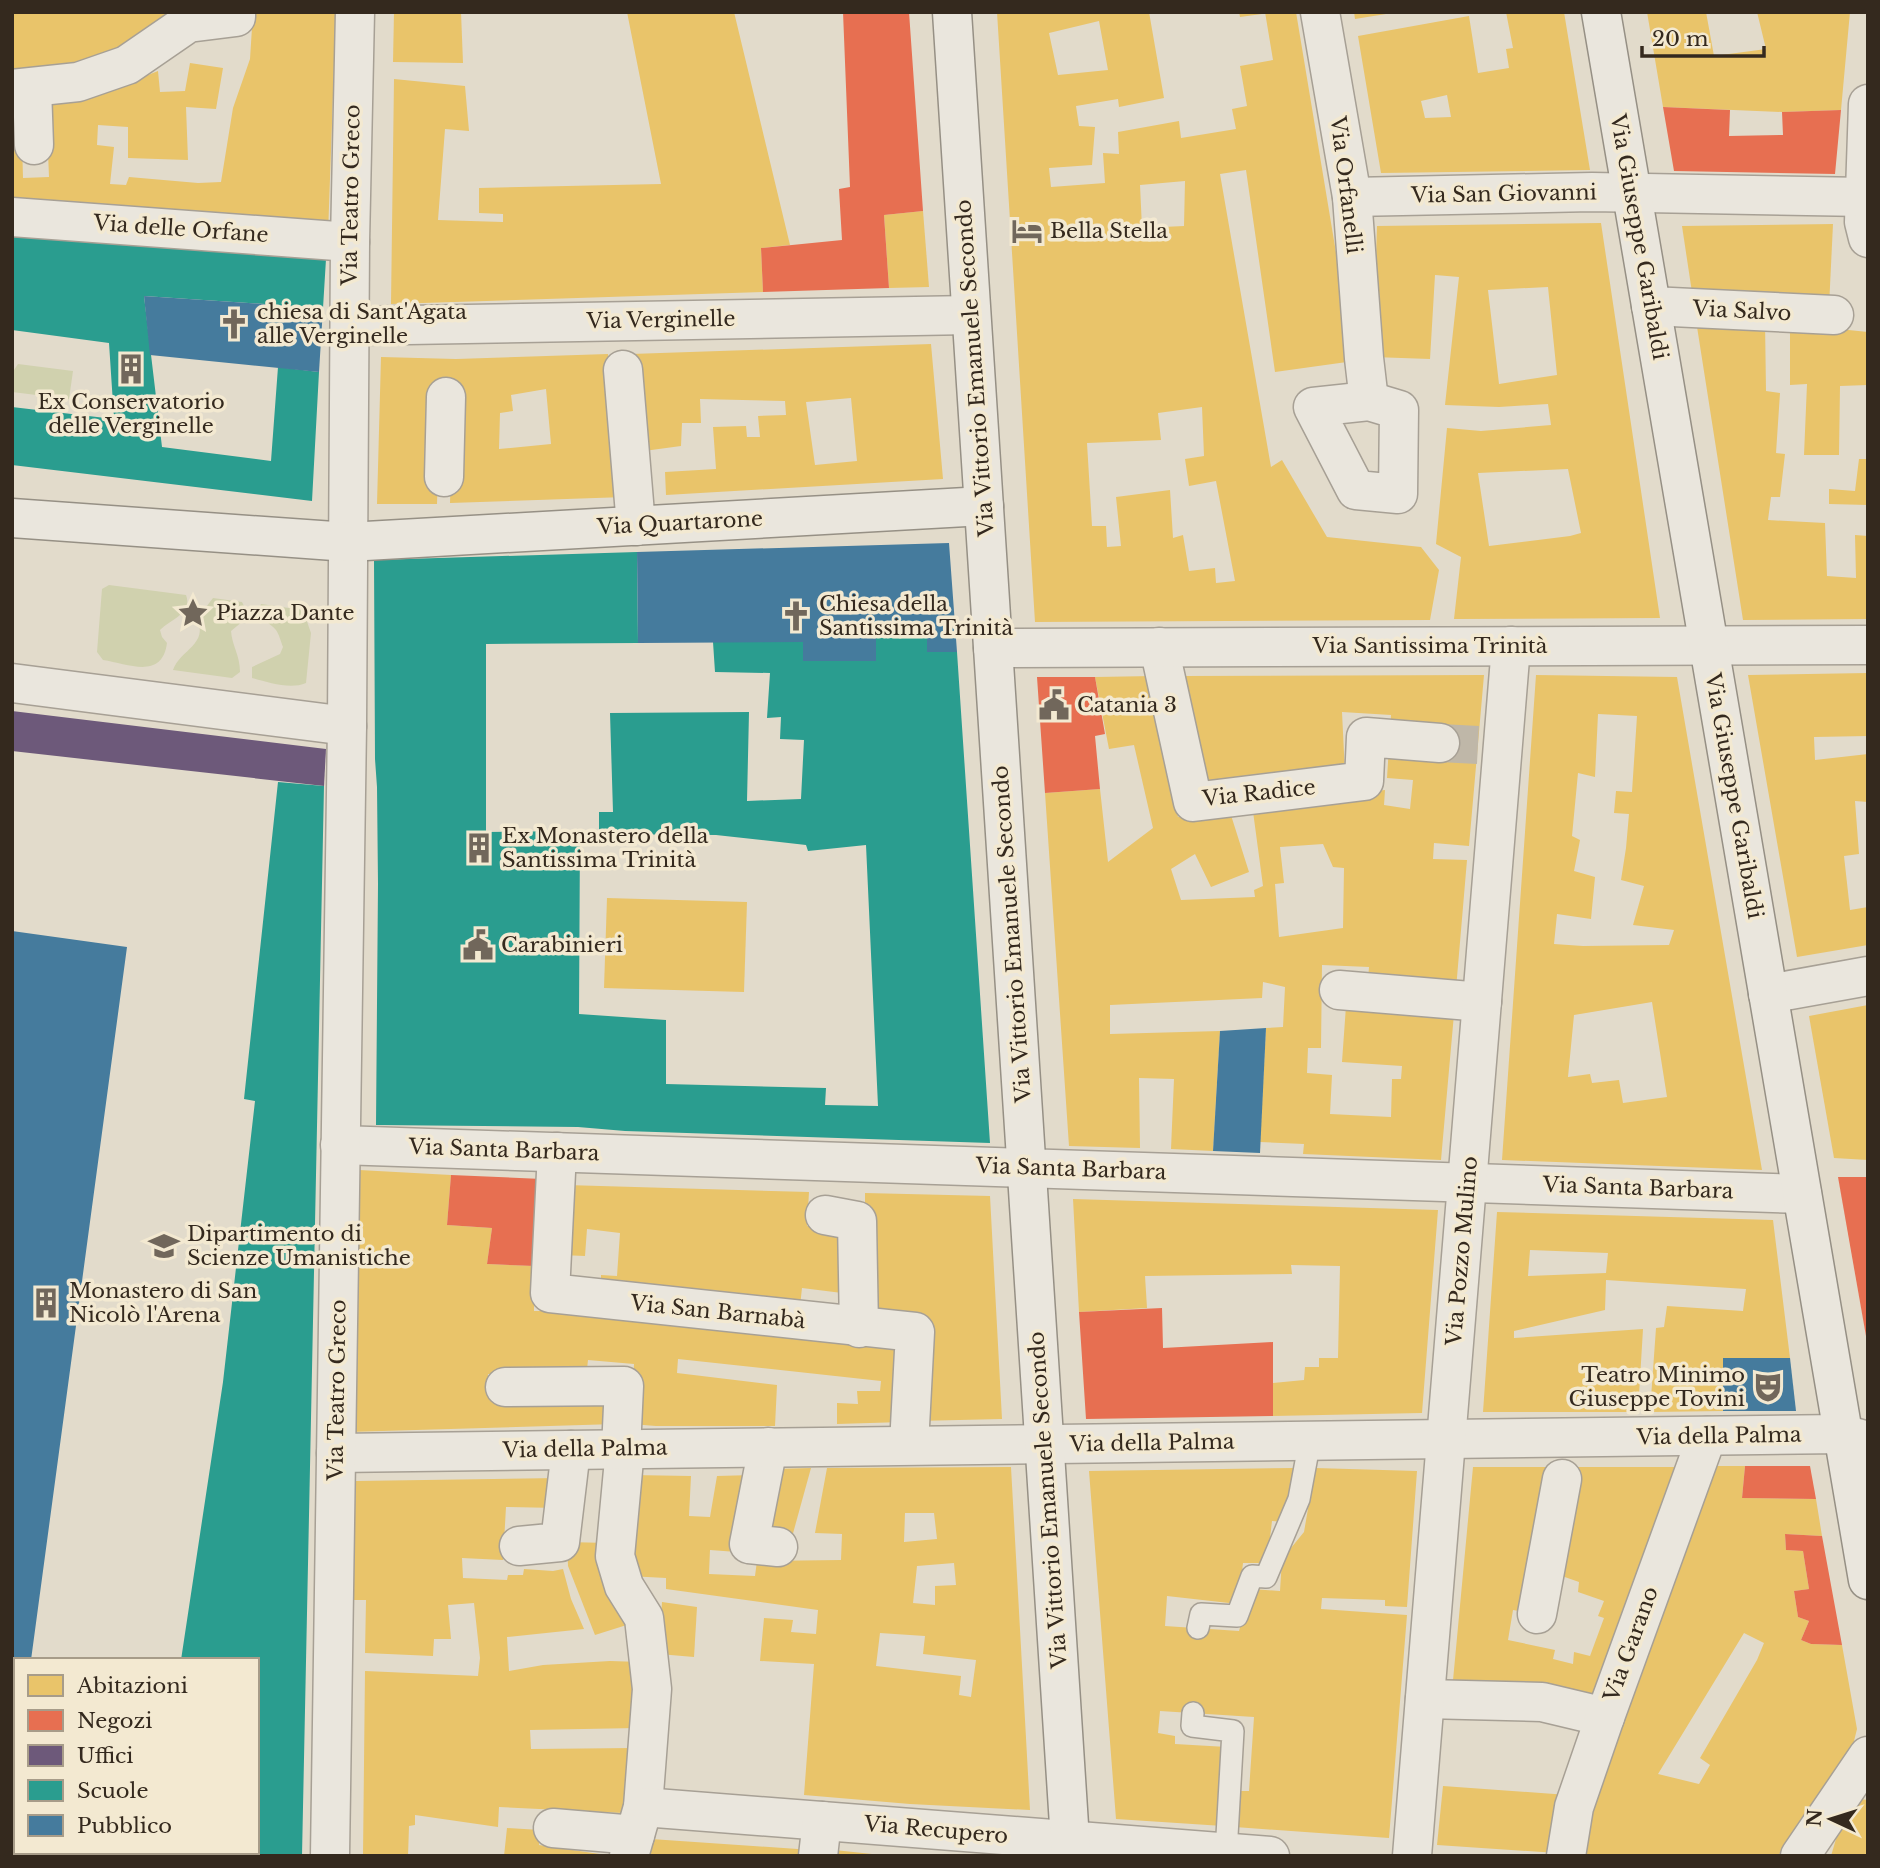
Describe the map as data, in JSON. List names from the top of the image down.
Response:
{
  "streets": {
    "street": [
      "Via Orfanelli",
      "Via San Giovanni",
      "Via Teatro Greco",
      "Via delle Orfane",
      "Via Giuseppe Garibaldi",
      "Via Salvo",
      "Via Verginelle",
      "Via Vittorio Emanuele Secondo",
      "Via Quartarone",
      "Via Santissima Trinità",
      "Via Radice",
      "Via Santa Barbara",
      "Via Pozzo Mulino",
      "Via San Barnabà",
      "Via della Palma",
      "Via Garano",
      "Via Recupero"
    ]
  },
  "crossings": [
    ["Via Orfanelli", "Via San Giovanni"],
    ["Via San Giovanni", "Via Giuseppe Garibaldi"],
    ["Via Teatro Greco", "Via delle Orfane"],
    ["Via Teatro Greco", "Via Verginelle"],
    ["Via Teatro Greco", "Via Quartarone"],
    ["Via Teatro Greco", "Via Santa Barbara"],
    ["Via Teatro Greco", "Via della Palma"],
    ["Via Giuseppe Garibaldi", "Via Salvo"],
    ["Via Giuseppe Garibaldi", "Via Santissima Trinità"],
    ["Via Giuseppe Garibaldi", "Via Santa Barbara"],
    ["Via Giuseppe Garibaldi", "Via della Palma"],
    ["Via Verginelle", "Via Vittorio Emanuele Secondo"],
    ["Via Vittorio Emanuele Secondo", "Via Quartarone"],
    ["Via Vittorio Emanuele Secondo", "Via Santissima Trinità"],
    ["Via Vittorio Emanuele Secondo", "Via Santa Barbara"],
    ["Via Vittorio Emanuele Secondo", "Via della Palma"],
    ["Via Vittorio Emanuele Secondo", "Via Recupero"],
    ["Via Santissima Trinità", "Via Radice"],
    ["Via Santissima Trinità", "Via Pozzo Mulino"],
    ["Via Santa Barbara", "Via Pozzo Mulino"],
    ["Via Santa Barbara", "Via San Barnabà"],
    ["Via Pozzo Mulino", "Via della Palma"],
    ["Via San Barnabà", "Via della Palma"],
    ["Via della Palma", "Via Garano"]
  ],
  "places": {
    "hotel": ["Bella Stella"],
    "church": ["chiesa di Sant'Agata alle Verginelle", "Chiesa della Santissima Trinità"],
    "building": ["Ex Conservatorio delle Verginelle", "Ex Monastero della Santissima Trinità", "Monastero di San Nicolò l'Arena"],
    "place": ["Piazza Dante"],
    "public building": ["Catania 3", "Carabinieri"],
    "school or university": ["Dipartimento di Scienze Umanistiche"],
    "theatre": ["Teatro Minimo Giuseppe Tovini"]
  },
  "legend": [
    "Abitazioni",
    "Negozi",
    "Uffici",
    "Scuole",
    "Pubblico"
  ],
  "scale_bar": "20 m",
  "north": "left"
}
